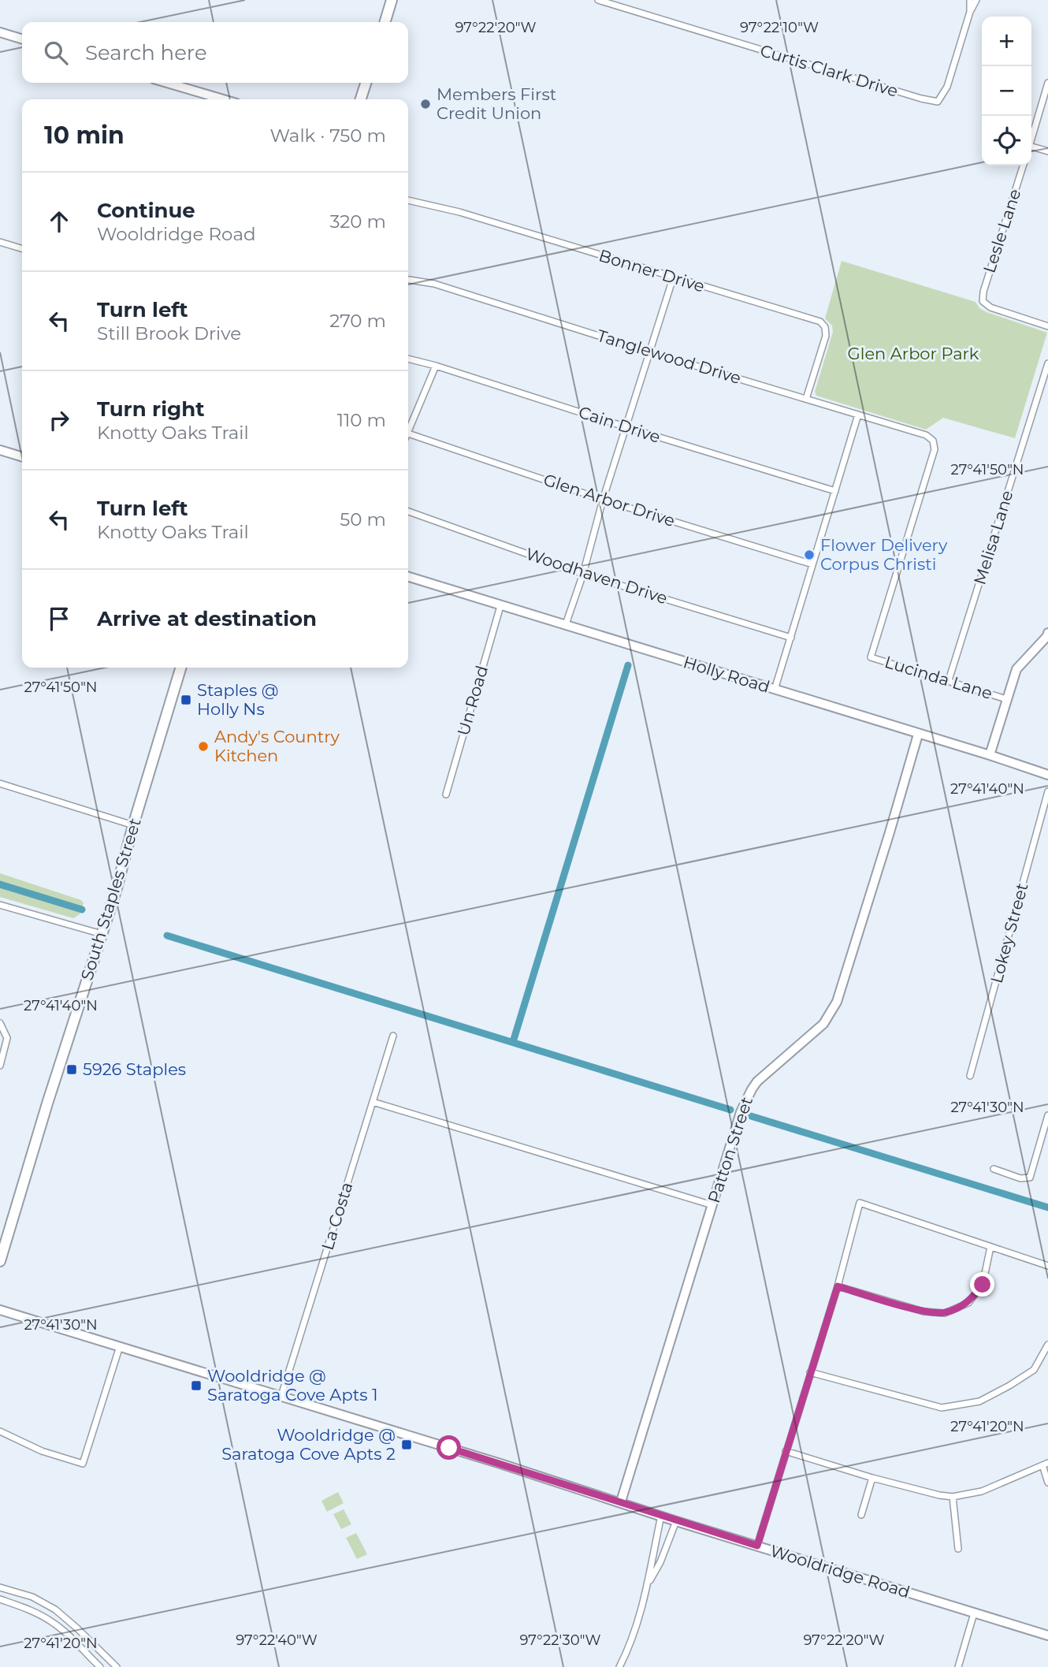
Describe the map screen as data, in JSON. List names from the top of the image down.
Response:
{
  "streets": {
    "main road": [
      "Holly Road",
      "South Staples Street",
      "Patton Street",
      "Wooldridge Road"
    ],
    "street": [
      "Curtis Clark Drive",
      "Lesle Lane",
      "Bonner Drive",
      "Tanglewood Drive",
      "Cain Drive",
      "Glen Arbor Drive",
      "Melisa Lane",
      "Woodhaven Drive",
      "Lucinda Lane",
      "Un Road",
      "Lokey Street",
      "La Costa"
    ]
  },
  "crossings": [
    ["Bonner Drive", "Tanglewood Drive"],
    ["Tanglewood Drive", "Lucinda Lane"],
    ["Melisa Lane", "Lucinda Lane"],
    ["Holly Road", "Un Road"],
    ["Holly Road", "Patton Street"],
    ["Patton Street", "Wooldridge Road"],
    ["La Costa", "Wooldridge Road"]
  ],
  "parks": ["Glen Arbor Park"],
  "places": {
    "other": ["Members First Credit Union", "Flower Delivery Corpus Christi", "Andy's Country Kitchen"],
    "transit": [
      "Staples @ Holly Ns",
      "5926 Staples",
      "Wooldridge @ Saratoga Cove Apts 1",
      "Wooldridge @ Saratoga Cove Apts 2"
    ]
  },
  "page": {
    "map_buttons": ["+", "−"],
    "search": "Search here",
    "heading": ["10 min", "Walk · 750 m"],
    "list": [
      ["Continue", "Wooldridge Road", "320 m"],
      ["Turn left", "Still Brook Drive", "270 m"],
      ["Turn right", "Knotty Oaks Trail", "110 m"],
      ["Turn left", "Knotty Oaks Trail", "50 m"],
      "Arrive at destination"
    ]
  },
  "coordinates": [
    "97°22'20\"W",
    "97°22'10\"W",
    "27°41'50\"N",
    "27°41'40\"N",
    "27°41'30\"N",
    "27°41'20\"N",
    "97°22'40\"W",
    "97°22'30\"W"
  ]
}
